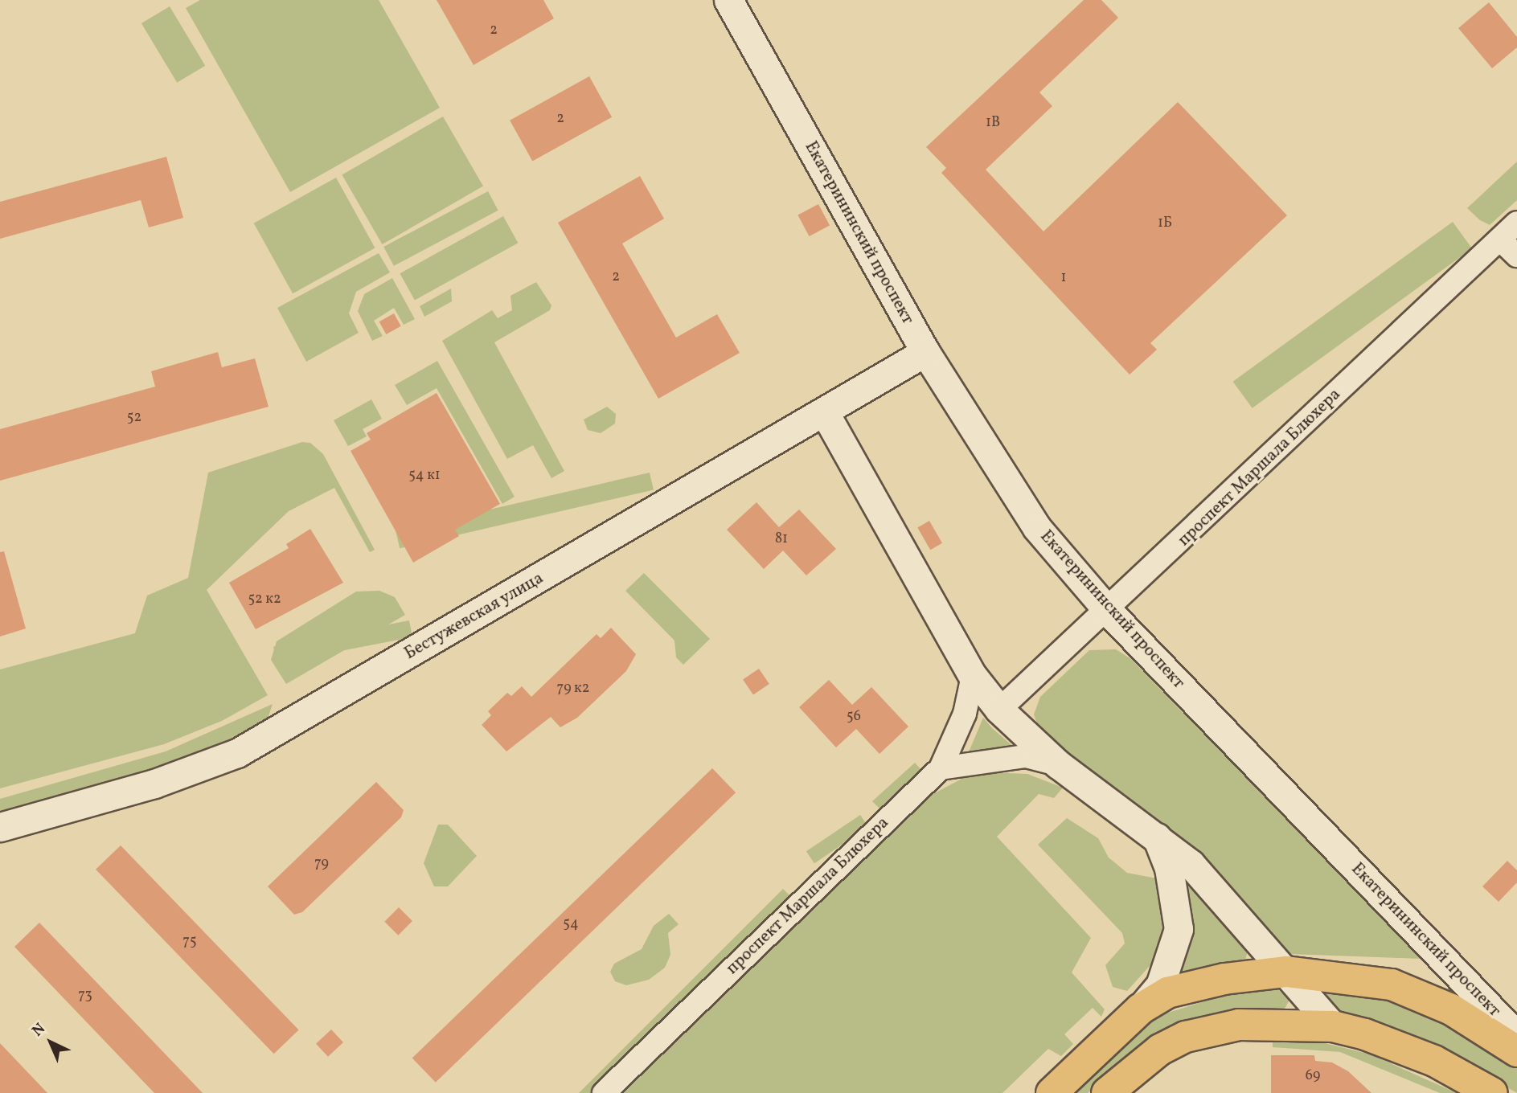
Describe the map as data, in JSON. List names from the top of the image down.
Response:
{
  "streets": {
    "street": ["Екатерининский проспект", "проспект Маршала Блюхера", "Бестужевская улица"]
  },
  "crossings": [
    ["Екатерининский проспект", "проспект Маршала Блюхера"],
    ["Екатерининский проспект", "Бестужевская улица"]
  ],
  "house_numbers": [
    "2",
    "2",
    "1В",
    "1Б",
    "2",
    "1",
    "52",
    "54 к1",
    "81",
    "52 к2",
    "79 к2",
    "56",
    "79",
    "54",
    "75",
    "73",
    "69"
  ],
  "north": "top left"
}
